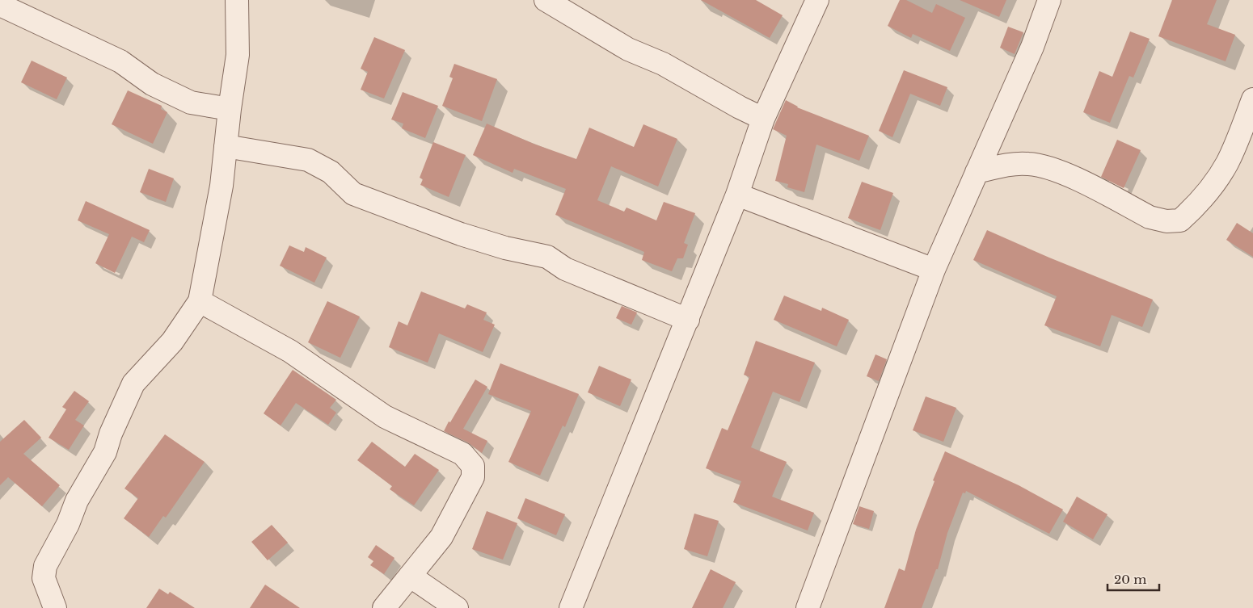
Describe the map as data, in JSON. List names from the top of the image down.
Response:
{
  "scale_bar": "20 m"
}
